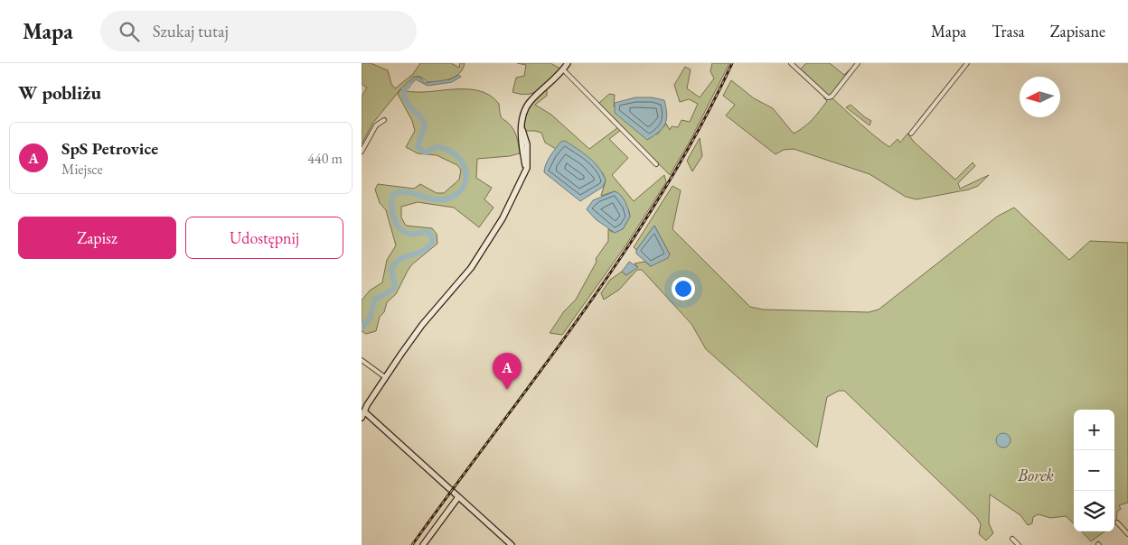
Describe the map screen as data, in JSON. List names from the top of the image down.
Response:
{
  "parks": ["Borek"],
  "north": "left",
  "page": {
    "header": "Mapa",
    "search": "Szukaj tutaj",
    "nav": ["Mapa", "Trasa", "Zapisane"],
    "heading": "W pobliżu",
    "list": [
      {
        "mark": "A",
        "name": "SpS Petrovice",
        "note": "Miejsce",
        "value": "440 m"
      }
    ],
    "buttons": ["Zapisz", "Udostępnij"],
    "pins": "A",
    "map_buttons": ["+", "−"]
  }
}
